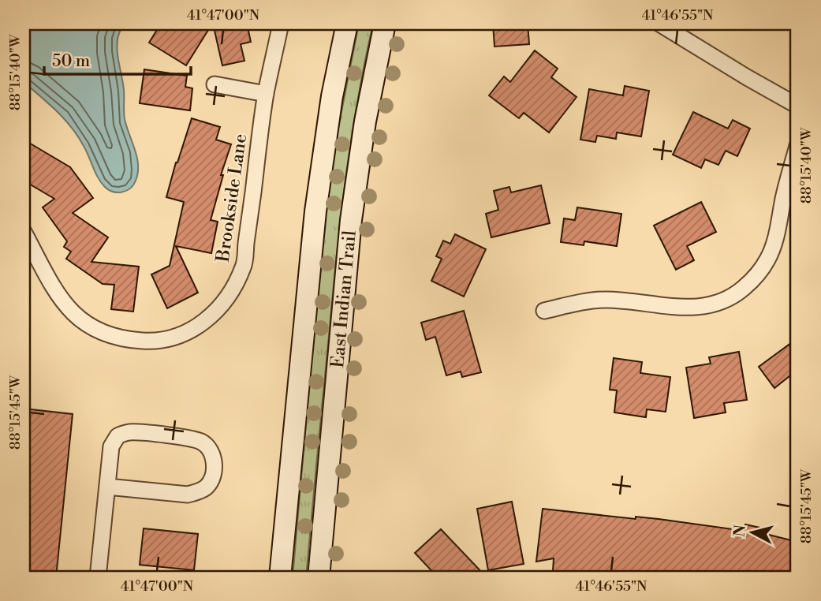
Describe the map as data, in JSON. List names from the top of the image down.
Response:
{
  "streets": {
    "main road": ["East Indian Trail"],
    "street": ["Brookside Lane"]
  },
  "scale_bar": "50 m",
  "north": "left",
  "coordinates": [
    "41°47'00\"N",
    "41°46'55\"N",
    "88°15'40\"W",
    "88°15'45\"W"
  ]
}
